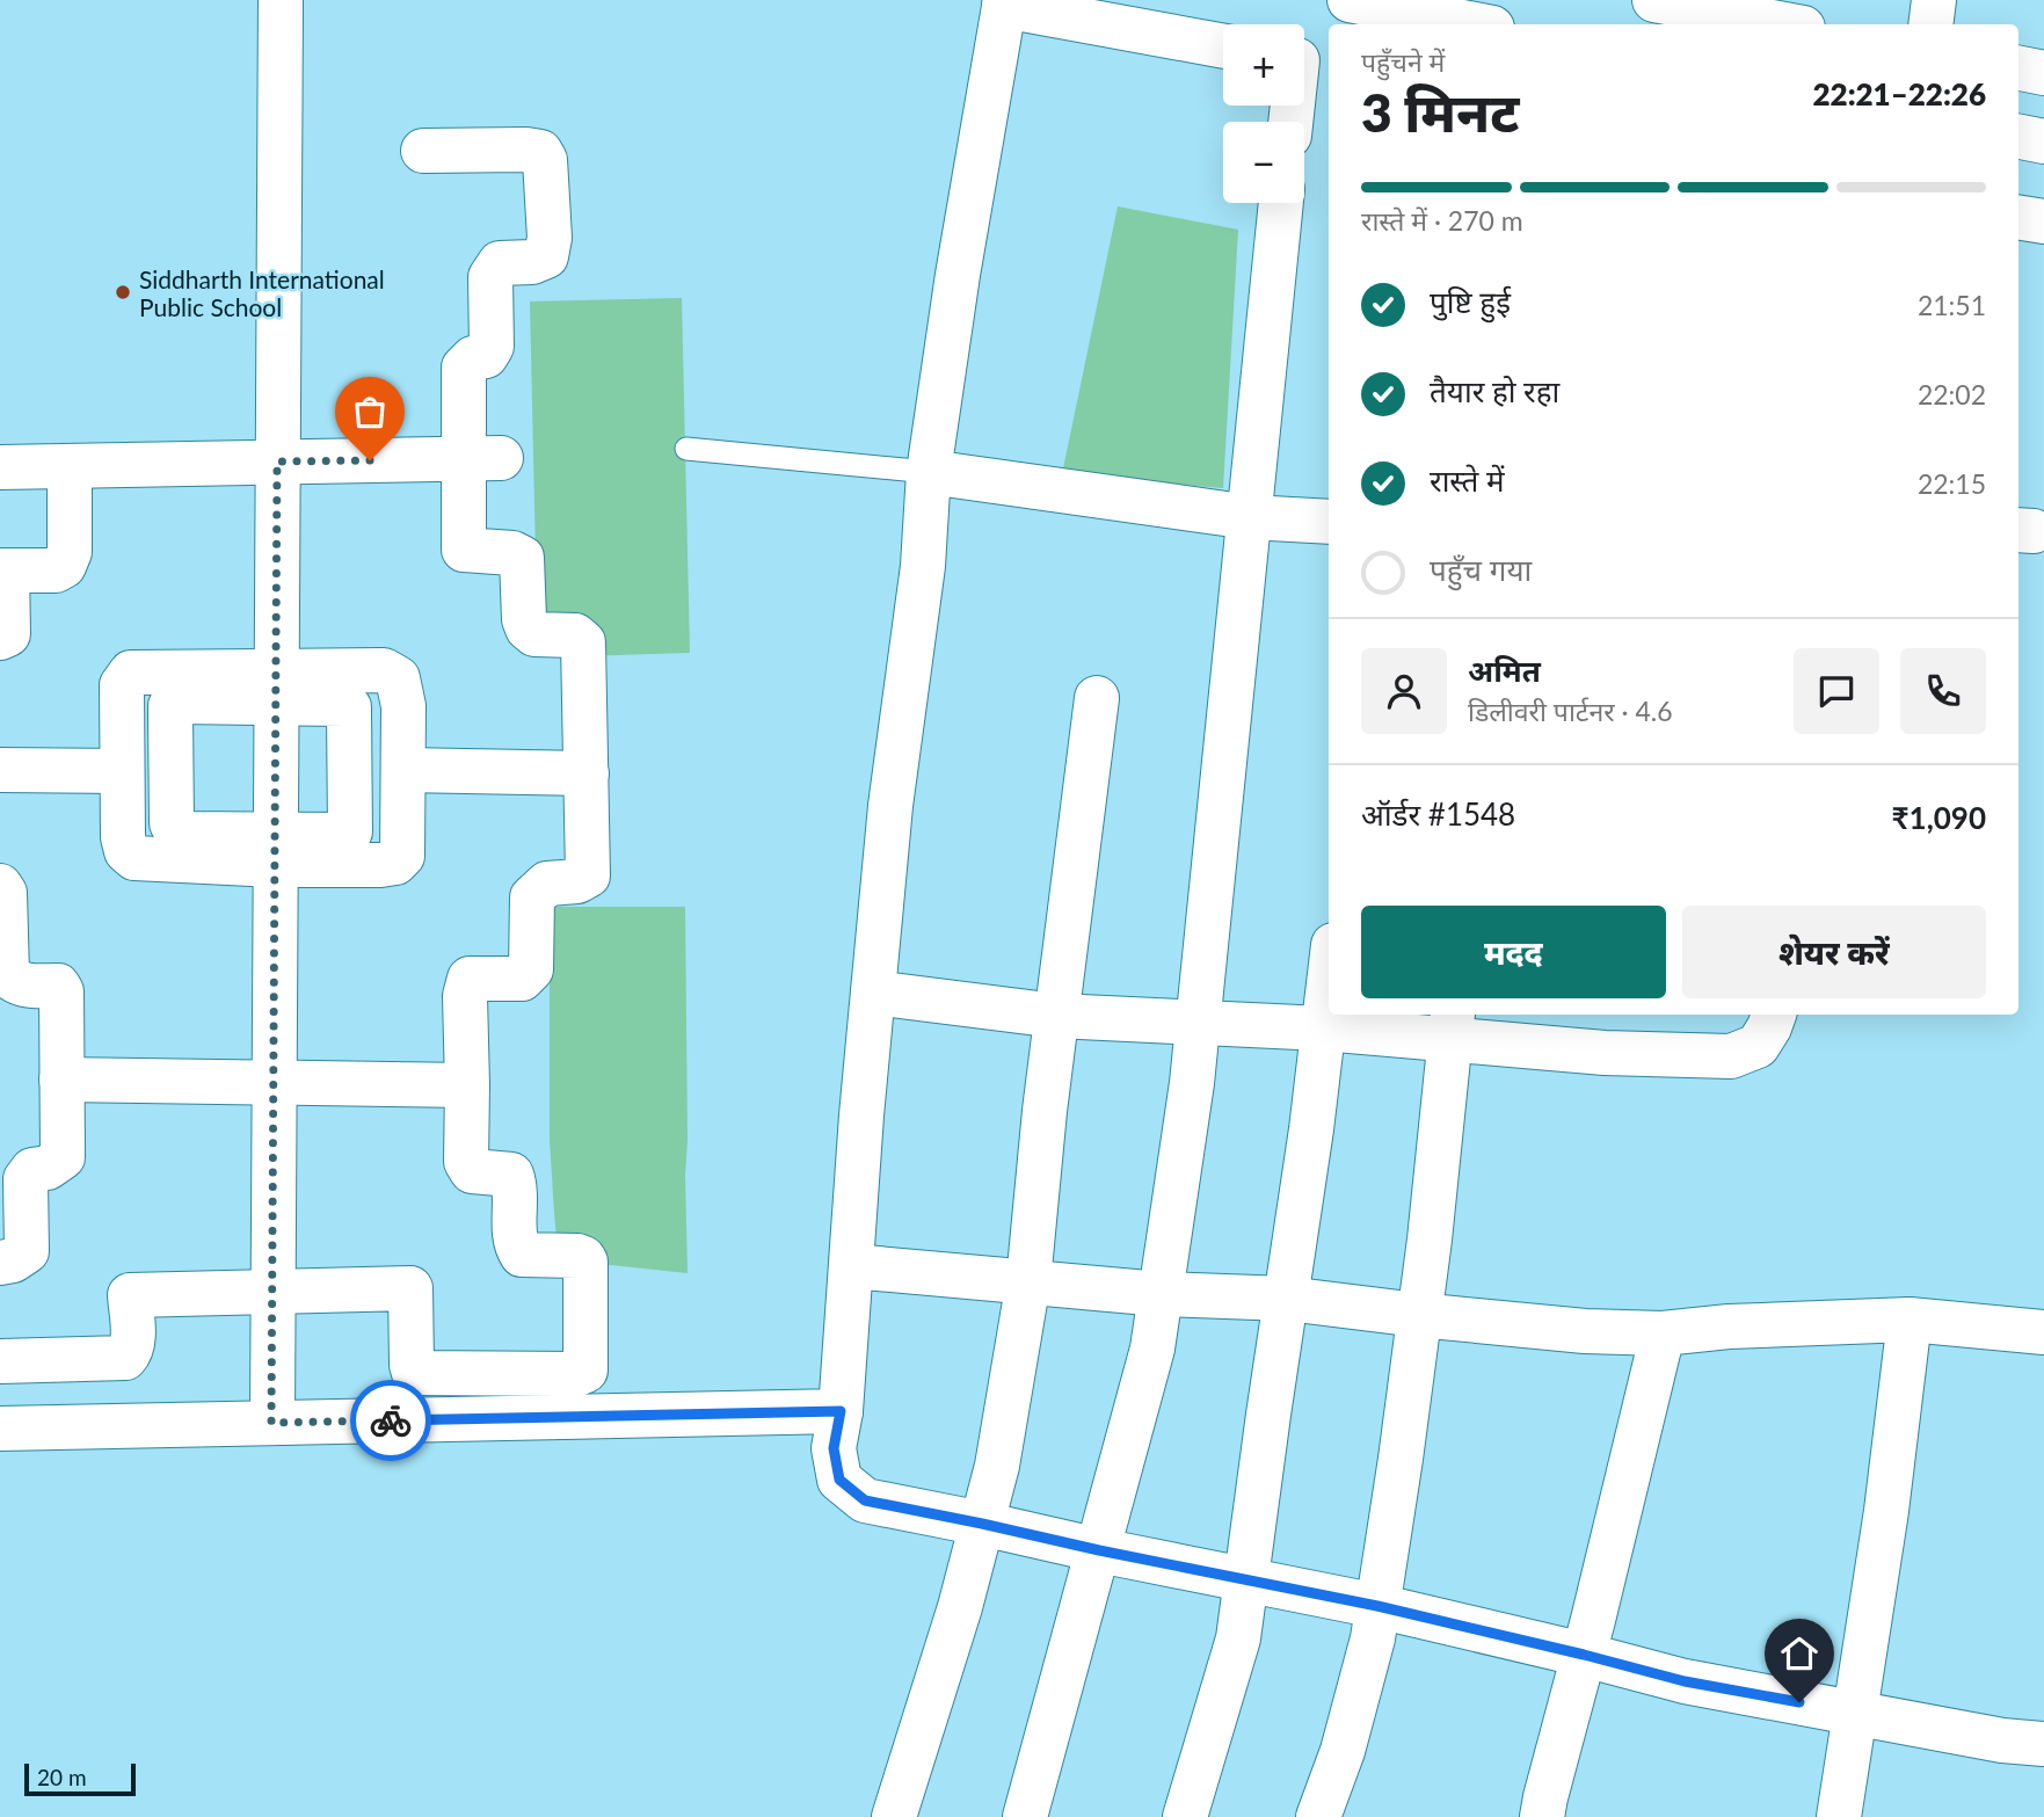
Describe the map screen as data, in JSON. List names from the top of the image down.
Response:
{
  "places": ["Siddharth International Public School"],
  "scale_bar": "20 m",
  "page": {
    "map_buttons": ["+", "−"],
    "heading": ["3 मिनट", "पहुँचने में", "22:21–22:26"],
    "panel": [
      "अमित",
      "डिलीवरी पार्टनर · 4.6",
      "ऑर्डर #1548",
      "₹1,090"
    ],
    "bar": "रास्ते में · 270 m",
    "list": [
      ["पुष्टि हुई", "21:51"],
      ["तैयार हो रहा", "22:02"],
      ["रास्ते में", "22:15"],
      "पहुँच गया"
    ],
    "buttons": ["मदद", "शेयर करें"],
    "scale": "20 m"
  }
}
